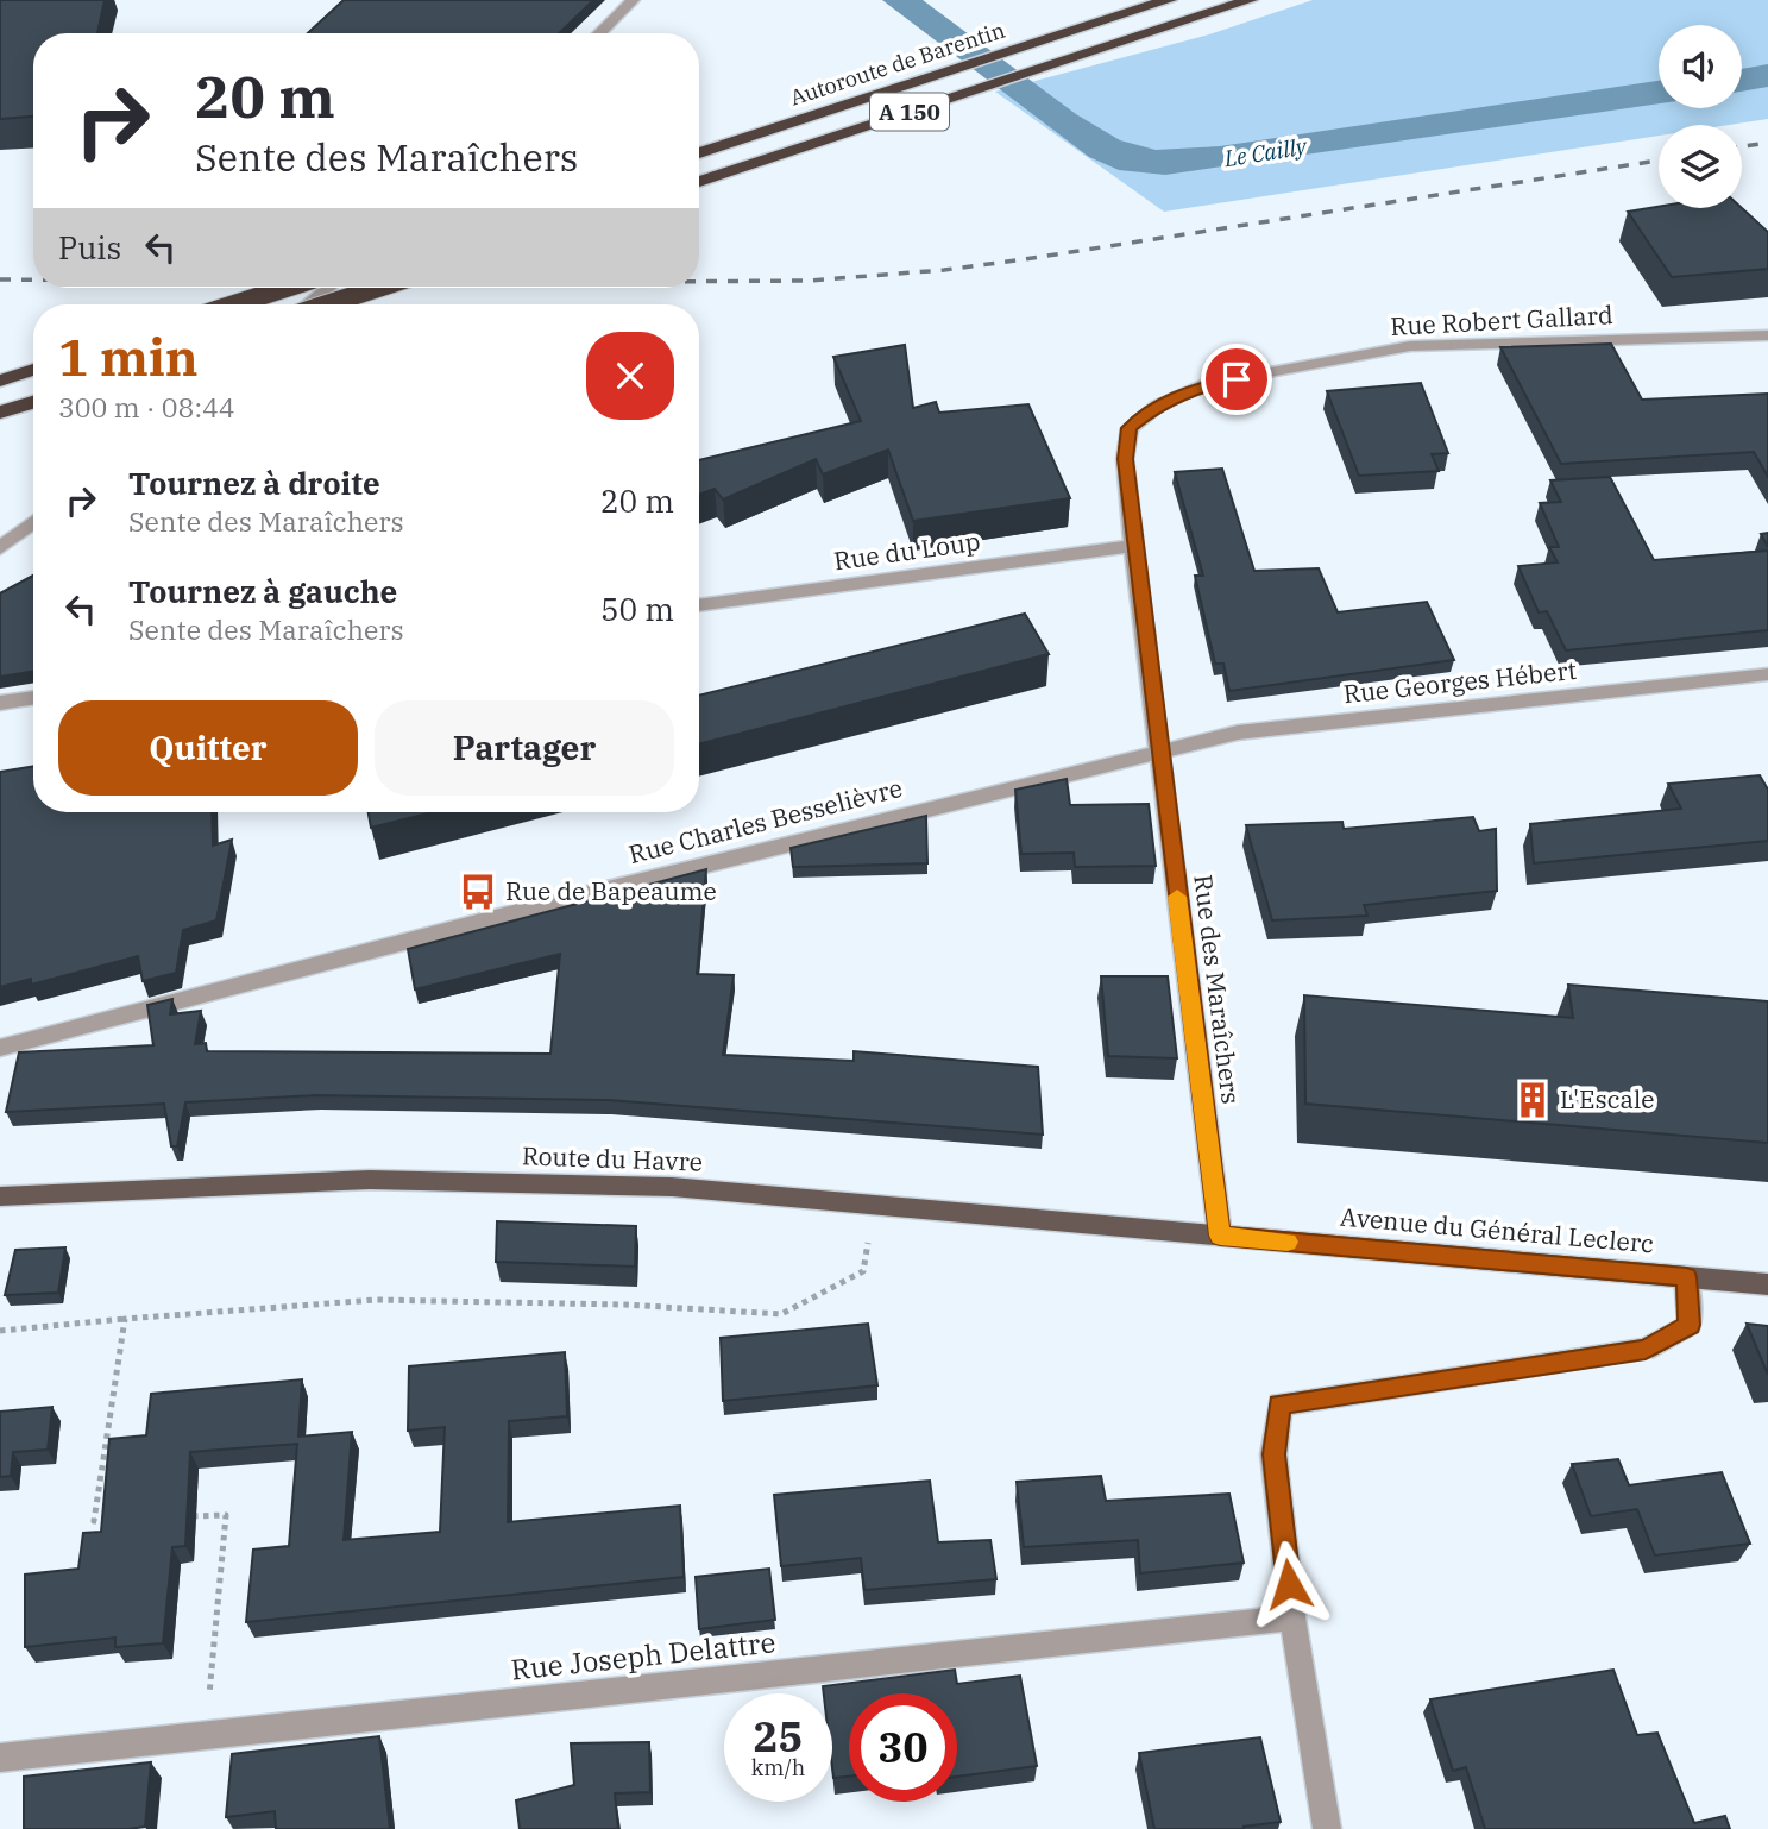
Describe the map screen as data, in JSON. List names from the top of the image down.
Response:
{
  "streets": {
    "highway": ["Autoroute de Barentin", "A 150"],
    "main road": ["Route du Havre", "Avenue du Général Leclerc"],
    "street": [
      "Rue Robert Gallard",
      "Rue du Loup",
      "Rue Georges Hébert",
      "Rue Charles Besselièvre",
      "Rue des Maraîchers",
      "Rue Joseph Delattre"
    ]
  },
  "crossings": [
    ["Rue Robert Gallard", "Rue du Loup"],
    ["Rue Robert Gallard", "Rue Georges Hébert"],
    ["Rue Robert Gallard", "Rue Charles Besselièvre"],
    ["Rue Robert Gallard", "Rue des Maraîchers"],
    ["Rue Georges Hébert", "Rue Charles Besselièvre"],
    ["Rue Georges Hébert", "Rue des Maraîchers"],
    ["Rue Charles Besselièvre", "Rue des Maraîchers"],
    ["Rue des Maraîchers", "Route du Havre"],
    ["Rue des Maraîchers", "Avenue du Général Leclerc"],
    ["Route du Havre", "Avenue du Général Leclerc"]
  ],
  "water": ["Le Cailly"],
  "places": {
    "bus stop": ["Rue de Bapeaume"],
    "building": ["L'Escale"]
  },
  "page": {
    "turn": ["20 m", "Sente des Maraîchers"],
    "then": "Puis",
    "heading": ["1 min", "300 m · 08:44"],
    "list": [
      {
        "name": "Tournez à droite",
        "note": "Sente des Maraîchers",
        "value": "20 m"
      },
      {
        "name": "Tournez à gauche",
        "note": "Sente des Maraîchers",
        "value": "50 m"
      }
    ],
    "buttons": ["Quitter", "Partager"],
    "speed": "25 km/h",
    "limit": "30"
  }
}
